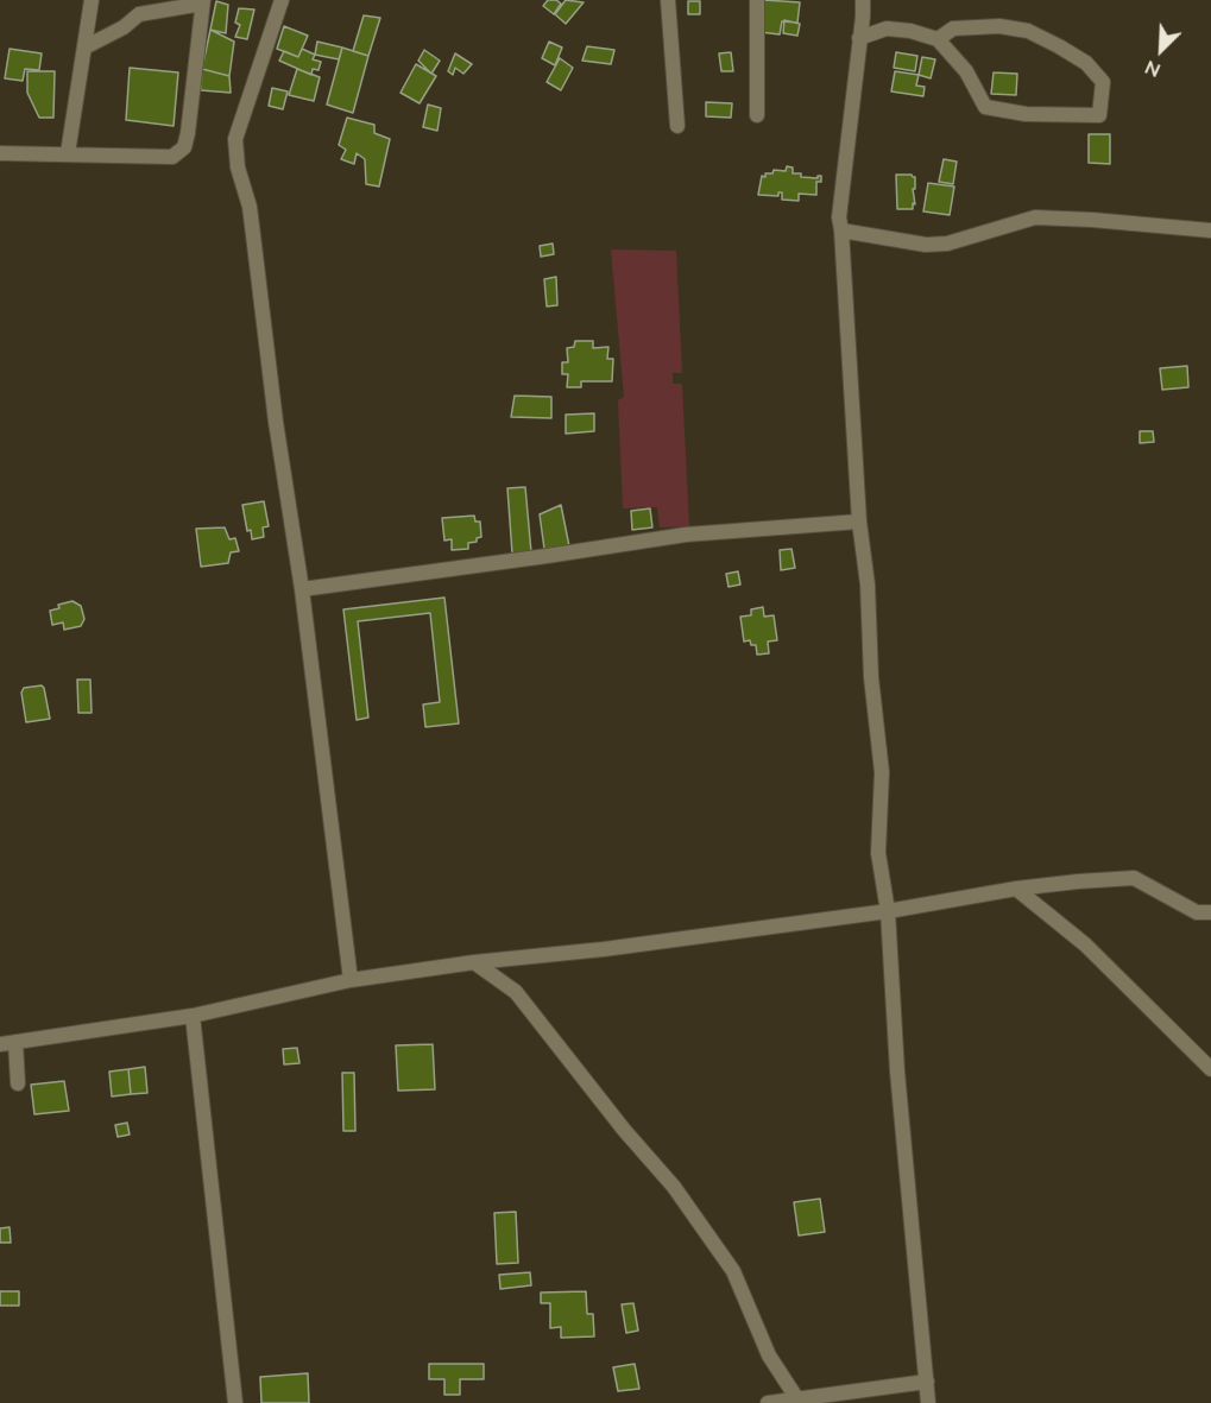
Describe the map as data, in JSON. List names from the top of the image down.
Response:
{
  "north": "bottom left"
}
